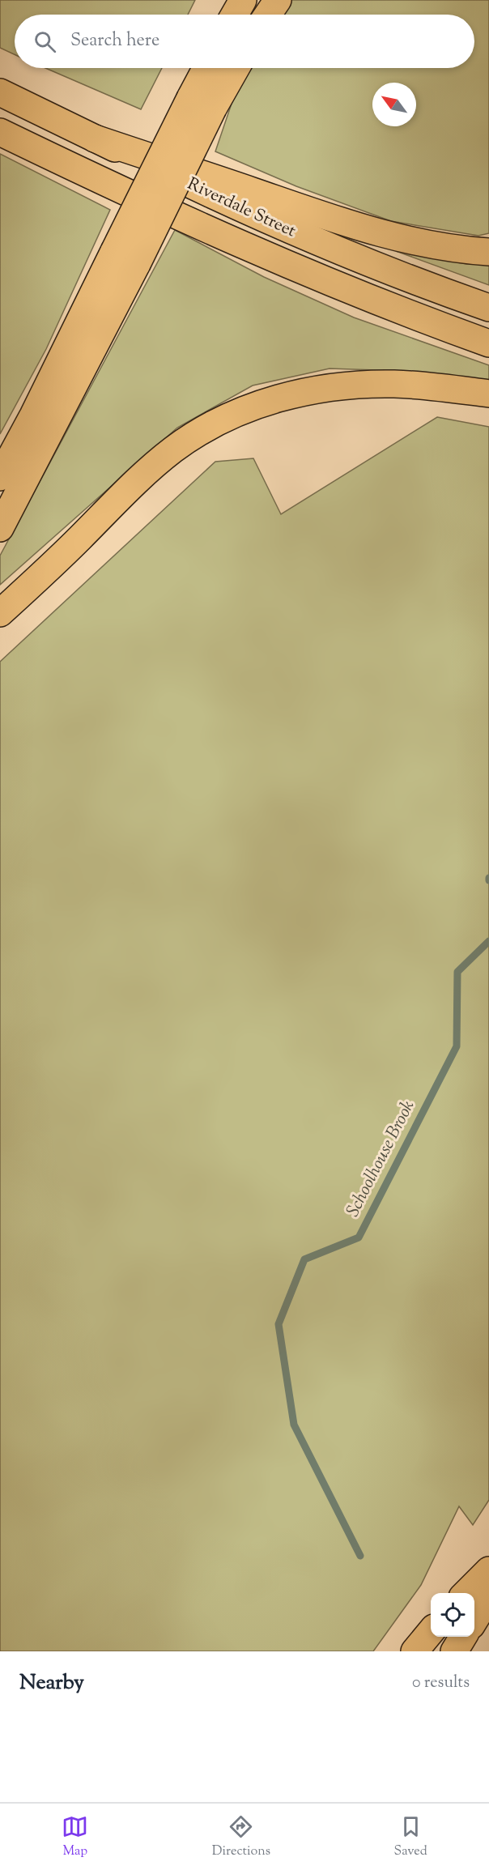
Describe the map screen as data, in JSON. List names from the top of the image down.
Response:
{
  "streets": {
    "main road": ["Riverdale Street"]
  },
  "water": ["Schoolhouse Brook"],
  "north": "top left",
  "page": {
    "search": "Search here",
    "heading": ["Nearby", "0 results"],
    "nav": ["Map", "Directions", "Saved"]
  }
}
